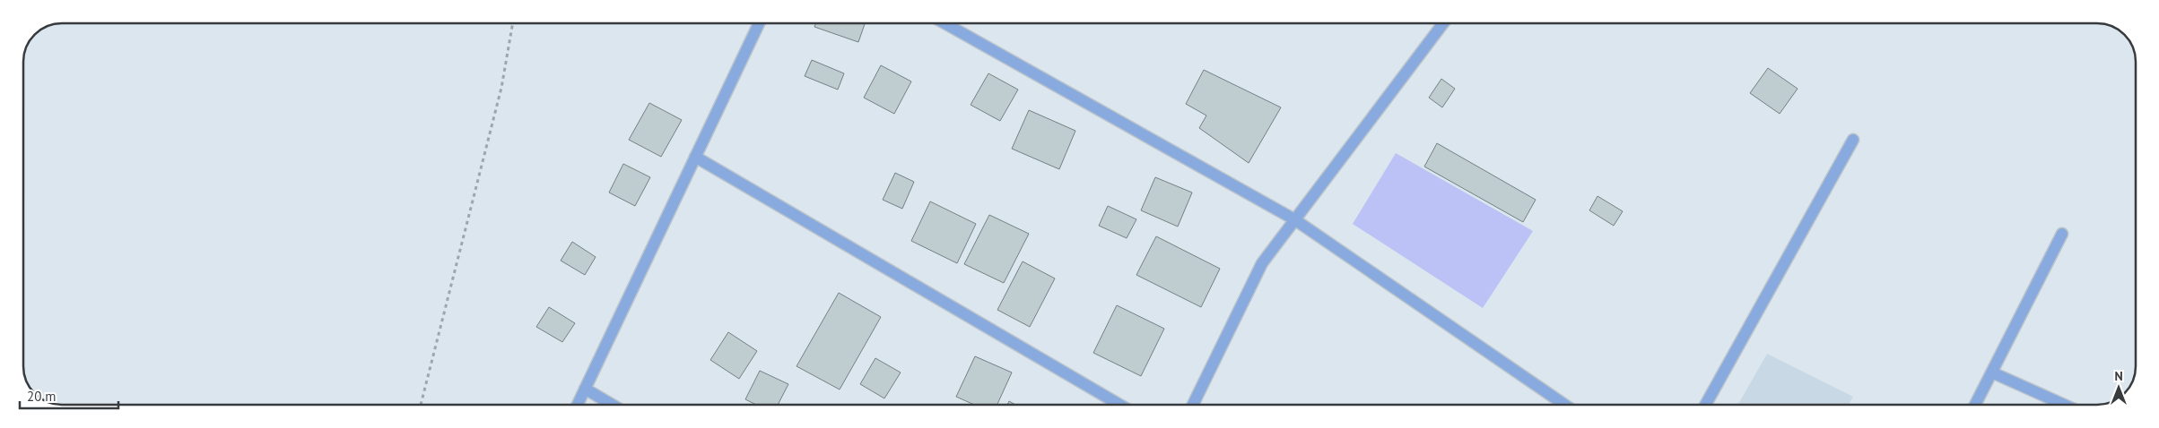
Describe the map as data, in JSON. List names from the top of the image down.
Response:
{
  "scale_bar": "20 m",
  "north": "top"
}
